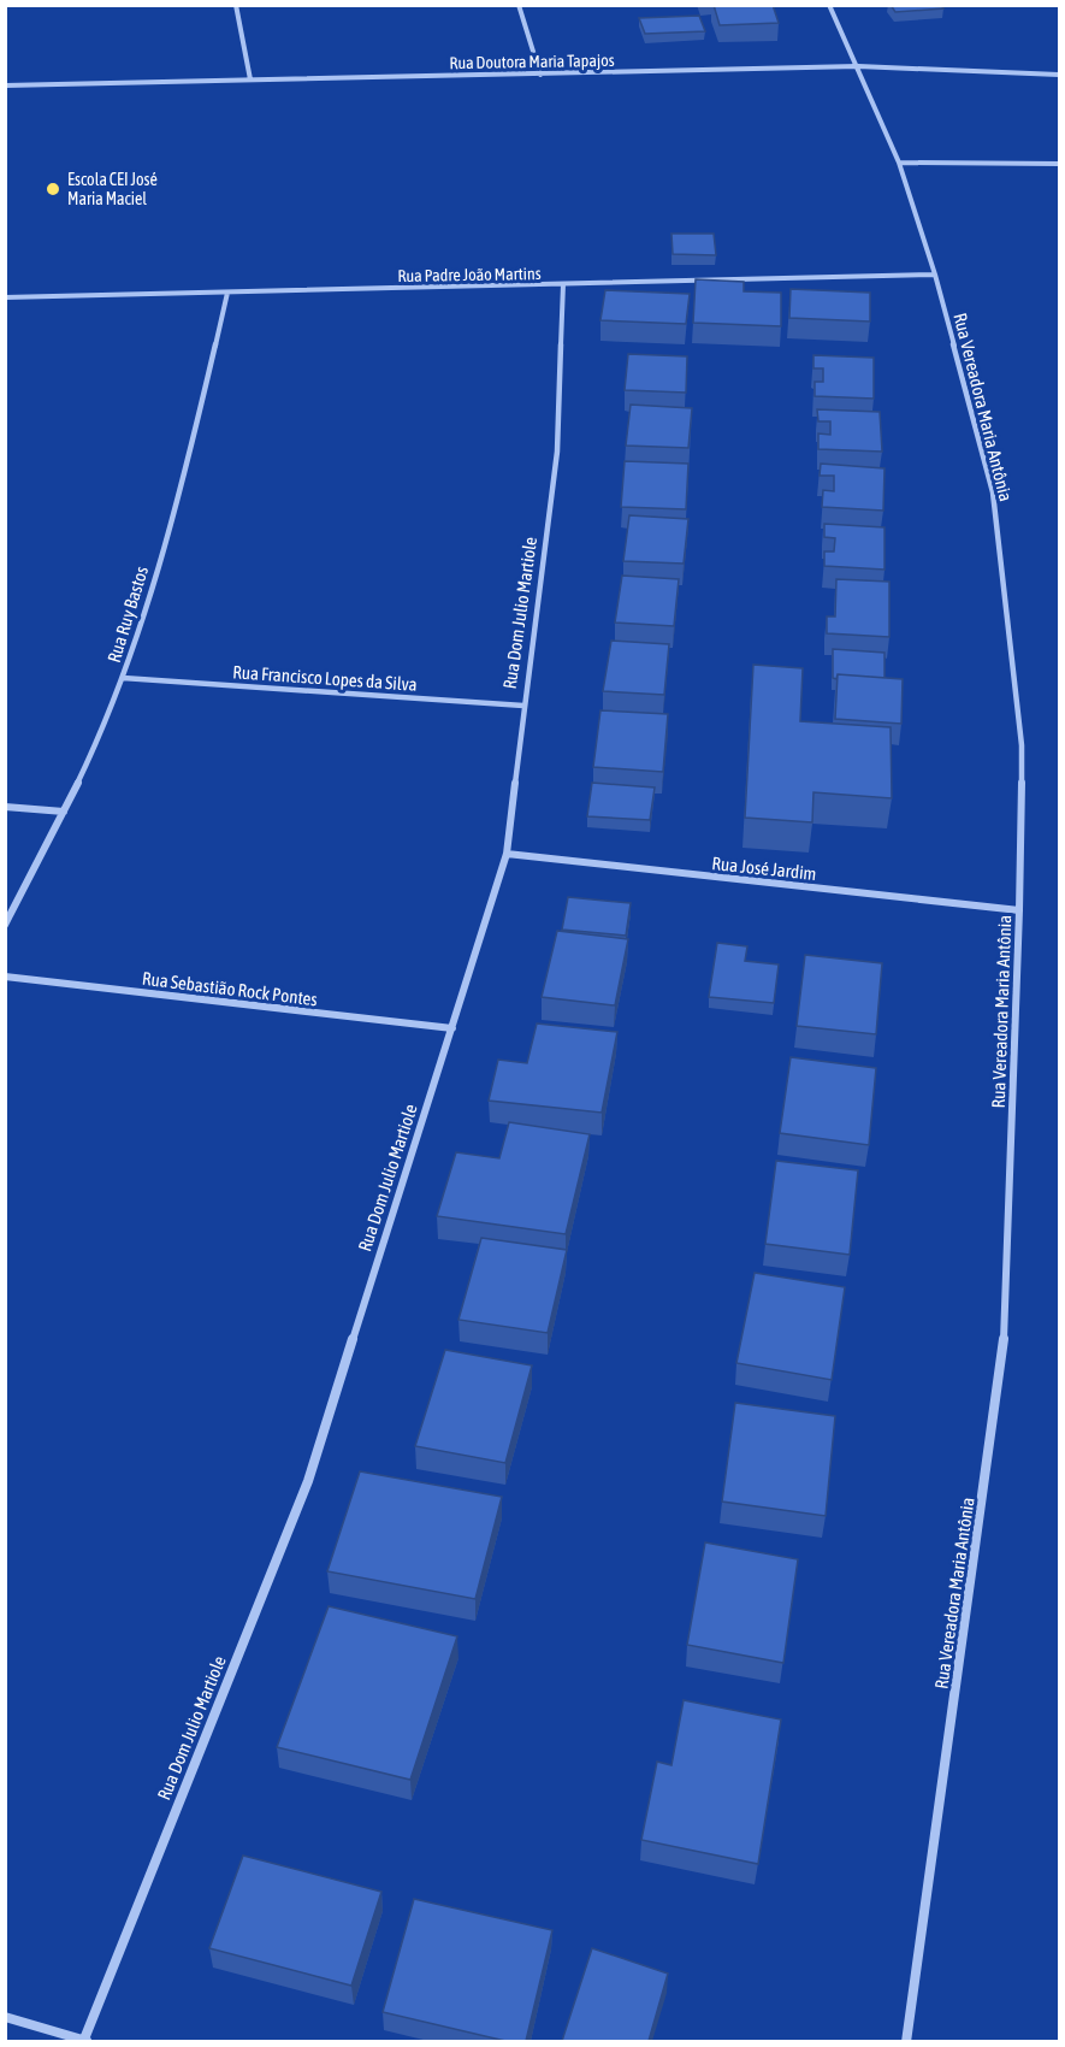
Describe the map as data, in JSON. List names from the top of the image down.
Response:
{
  "streets": {
    "street": [
      "Rua Doutora Maria Tapajos",
      "Rua Padre João Martins",
      "Rua Vereadora Maria Antônia",
      "Rua Dom Julio Martiole",
      "Rua Ruy Bastos",
      "Rua Francisco Lopes da Silva",
      "Rua José Jardim",
      "Rua Sebastião Rock Pontes"
    ]
  },
  "crossings": [
    ["Rua Doutora Maria Tapajos", "Rua Vereadora Maria Antônia"],
    ["Rua Padre João Martins", "Rua Vereadora Maria Antônia"],
    ["Rua Padre João Martins", "Rua Dom Julio Martiole"],
    ["Rua Padre João Martins", "Rua Ruy Bastos"],
    ["Rua Vereadora Maria Antônia", "Rua José Jardim"],
    ["Rua Dom Julio Martiole", "Rua Francisco Lopes da Silva"],
    ["Rua Dom Julio Martiole", "Rua José Jardim"],
    ["Rua Dom Julio Martiole", "Rua Sebastião Rock Pontes"],
    ["Rua Ruy Bastos", "Rua Francisco Lopes da Silva"]
  ],
  "places": ["Escola CEI José Maria Maciel"]
}
